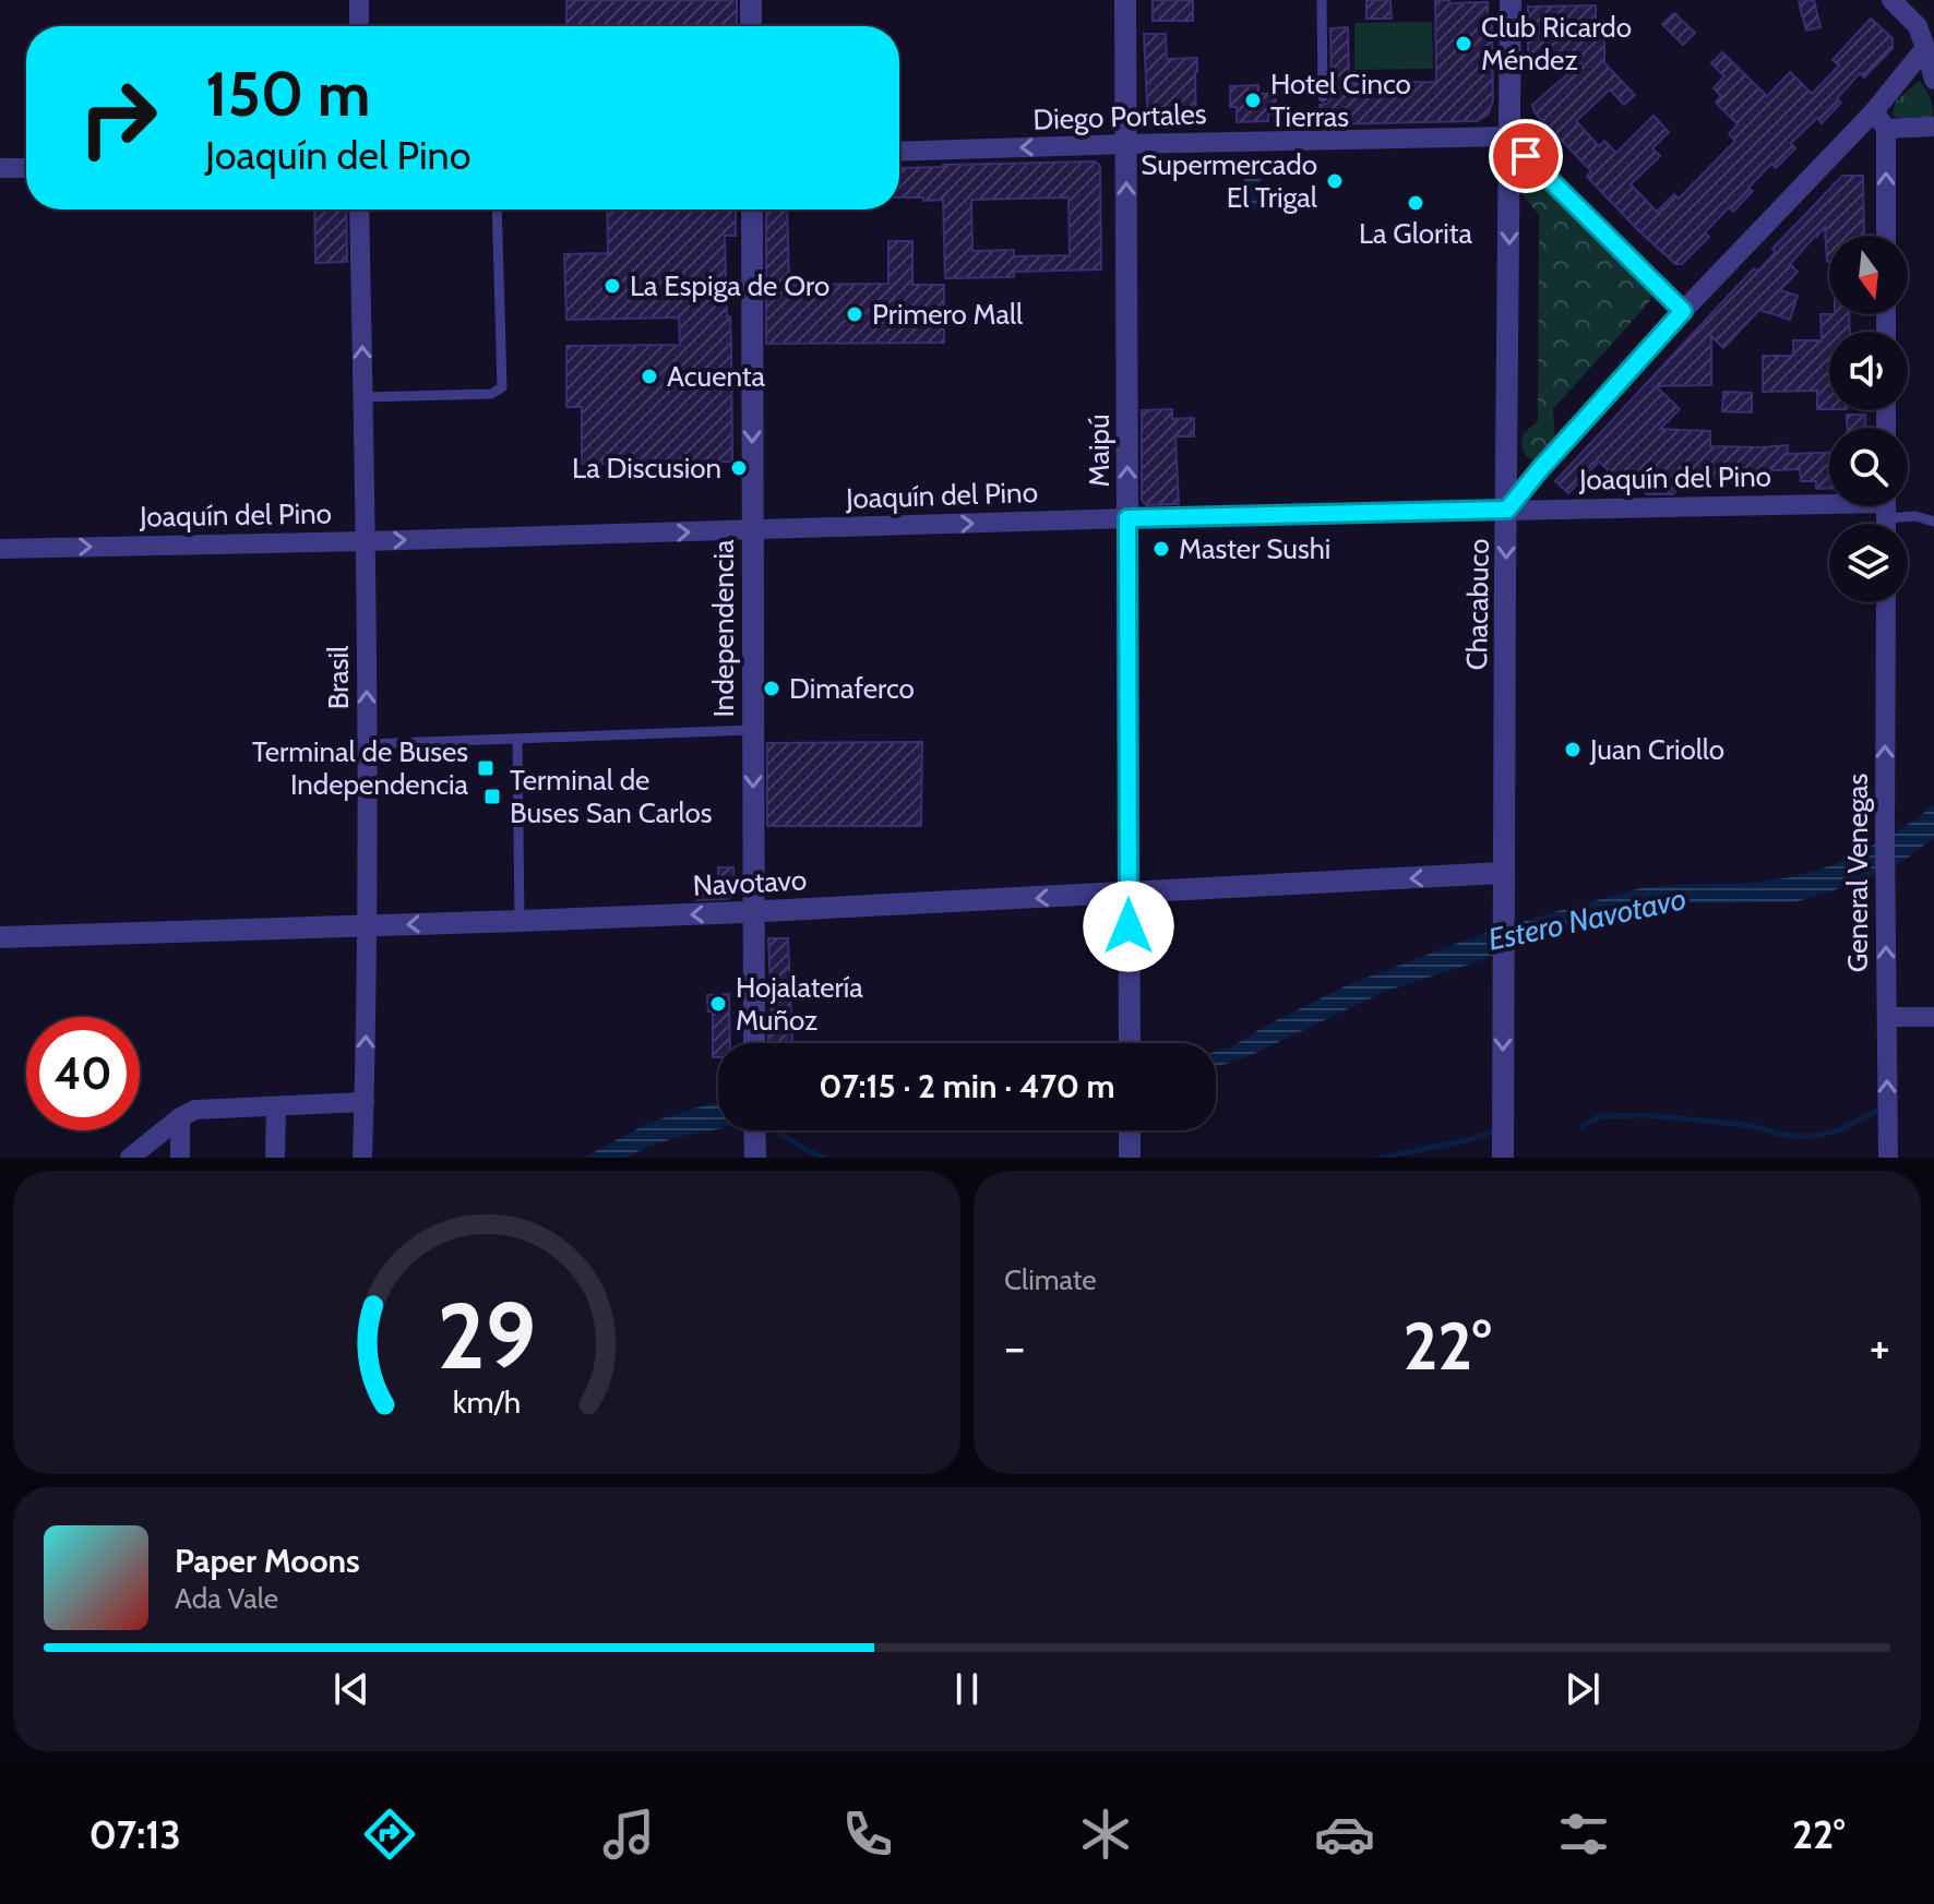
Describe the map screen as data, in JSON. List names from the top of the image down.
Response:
{
  "streets": {
    "street": [
      "Diego Portales",
      "Maipú",
      "Joaquín del Pino",
      "Chacabuco",
      "Independencia",
      "Brasil",
      "General Venegas",
      "Navotavo"
    ]
  },
  "crossings": [
    ["Diego Portales", "Maipú"],
    ["Diego Portales", "Chacabuco"],
    ["Maipú", "Joaquín del Pino"],
    ["Maipú", "Navotavo"],
    ["Joaquín del Pino", "Chacabuco"],
    ["Joaquín del Pino", "Independencia"],
    ["Joaquín del Pino", "Brasil"],
    ["Chacabuco", "Navotavo"],
    ["Independencia", "Navotavo"],
    ["Brasil", "Navotavo"]
  ],
  "one_way": [
    "Diego Portales",
    "Maipú",
    "Joaquín del Pino",
    "Chacabuco",
    "Independencia",
    "Brasil",
    "General Venegas",
    "Navotavo"
  ],
  "water": ["Estero Navotavo"],
  "places": {
    "other": [
      "Club Ricardo Méndez",
      "Hotel Cinco Tierras",
      "Supermercado El Trigal",
      "La Glorita",
      "La Espiga de Oro",
      "Primero Mall",
      "Acuenta",
      "La Discusion",
      "Master Sushi",
      "Dimaferco",
      "Juan Criollo",
      "Hojalatería Muñoz"
    ],
    "transit": ["Terminal de Buses Independencia", "Terminal de Buses San Carlos"]
  },
  "north": "bottom",
  "page": {
    "turn": ["150 m", "Joaquín del Pino"],
    "limit": "40",
    "trip": "07:15 · 2 min · 470 m",
    "tile": "Climate",
    "heat": ["−", "22°", "+"],
    "song": ["Paper Moons", "Ada Vale"],
    "tabs": ["07:13", "22°"],
    "gauge": ["29", "km/h"]
  }
}
